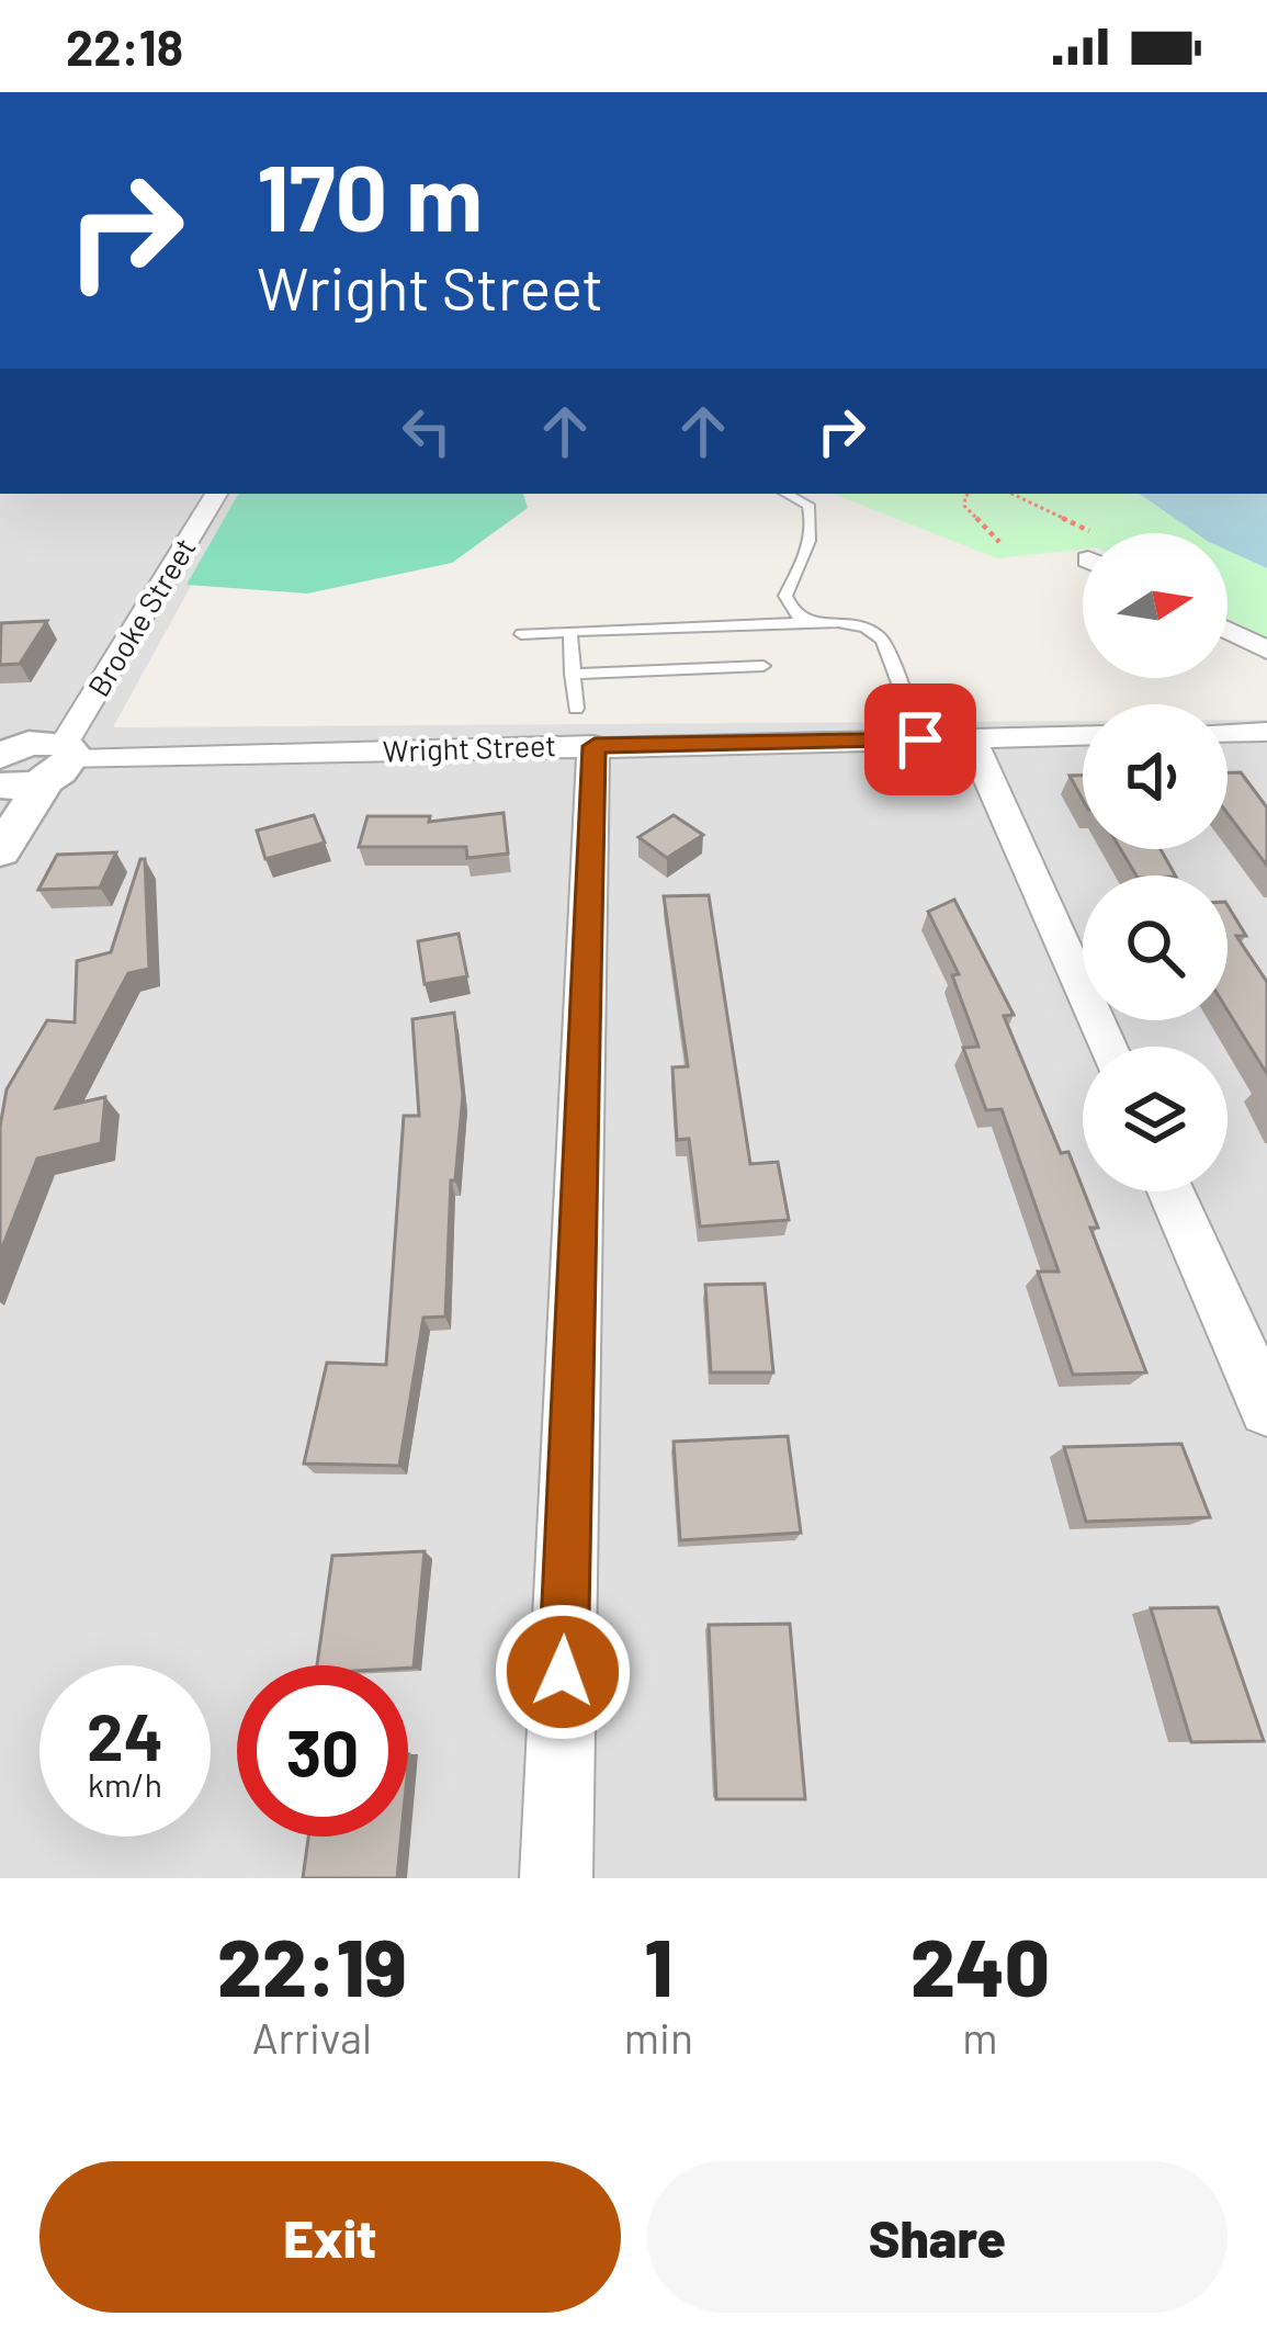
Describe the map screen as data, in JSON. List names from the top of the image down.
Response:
{
  "streets": {
    "street": ["Brooke Street", "Wright Street"]
  },
  "crossings": [
    ["Brooke Street", "Wright Street"]
  ],
  "north": "right",
  "page": {
    "status": "22:18",
    "turn": ["170 m", "Wright Street"],
    "speed": "24 km/h",
    "limit": "30",
    "eta": [
      "22:19",
      "Arrival",
      "1",
      "min",
      "240",
      "m"
    ],
    "buttons": ["Exit", "Share"]
  }
}
